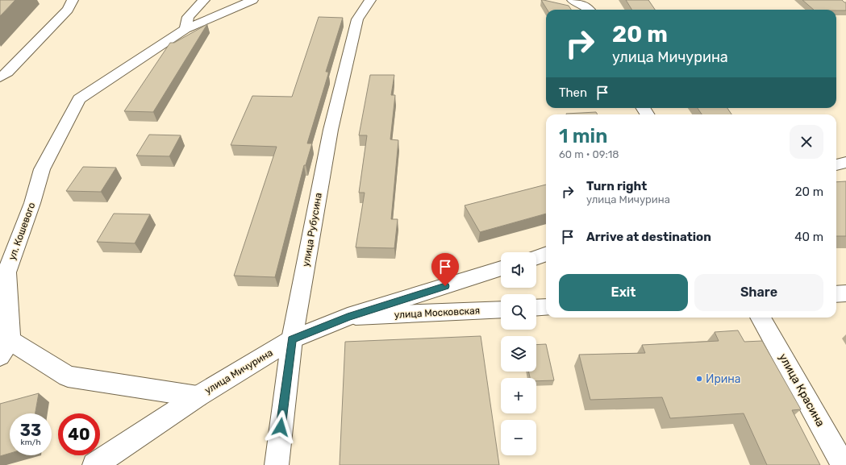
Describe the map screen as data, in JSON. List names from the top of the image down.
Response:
{
  "streets": {
    "street": [
      "улица Рубусина",
      "ул. Кошевого",
      "улица Московская",
      "улица Мичурина",
      "улица Красина"
    ]
  },
  "crossings": [
    ["улица Рубусина", "улица Мичурина"],
    ["ул. Кошевого", "улица Мичурина"],
    ["улица Московская", "улица Мичурина"]
  ],
  "places": ["Ирина"],
  "page": {
    "turn": ["20 m", "улица Мичурина"],
    "then": "Then",
    "heading": ["1 min", "60 m · 09:18"],
    "list": [
      {
        "name": "Turn right",
        "note": "улица Мичурина",
        "value": "20 m"
      },
      {
        "name": "Arrive at destination",
        "value": "40 m"
      }
    ],
    "map_buttons": ["+", "−"],
    "buttons": ["Exit", "Share"],
    "speed": "33 km/h",
    "limit": "40"
  }
}
